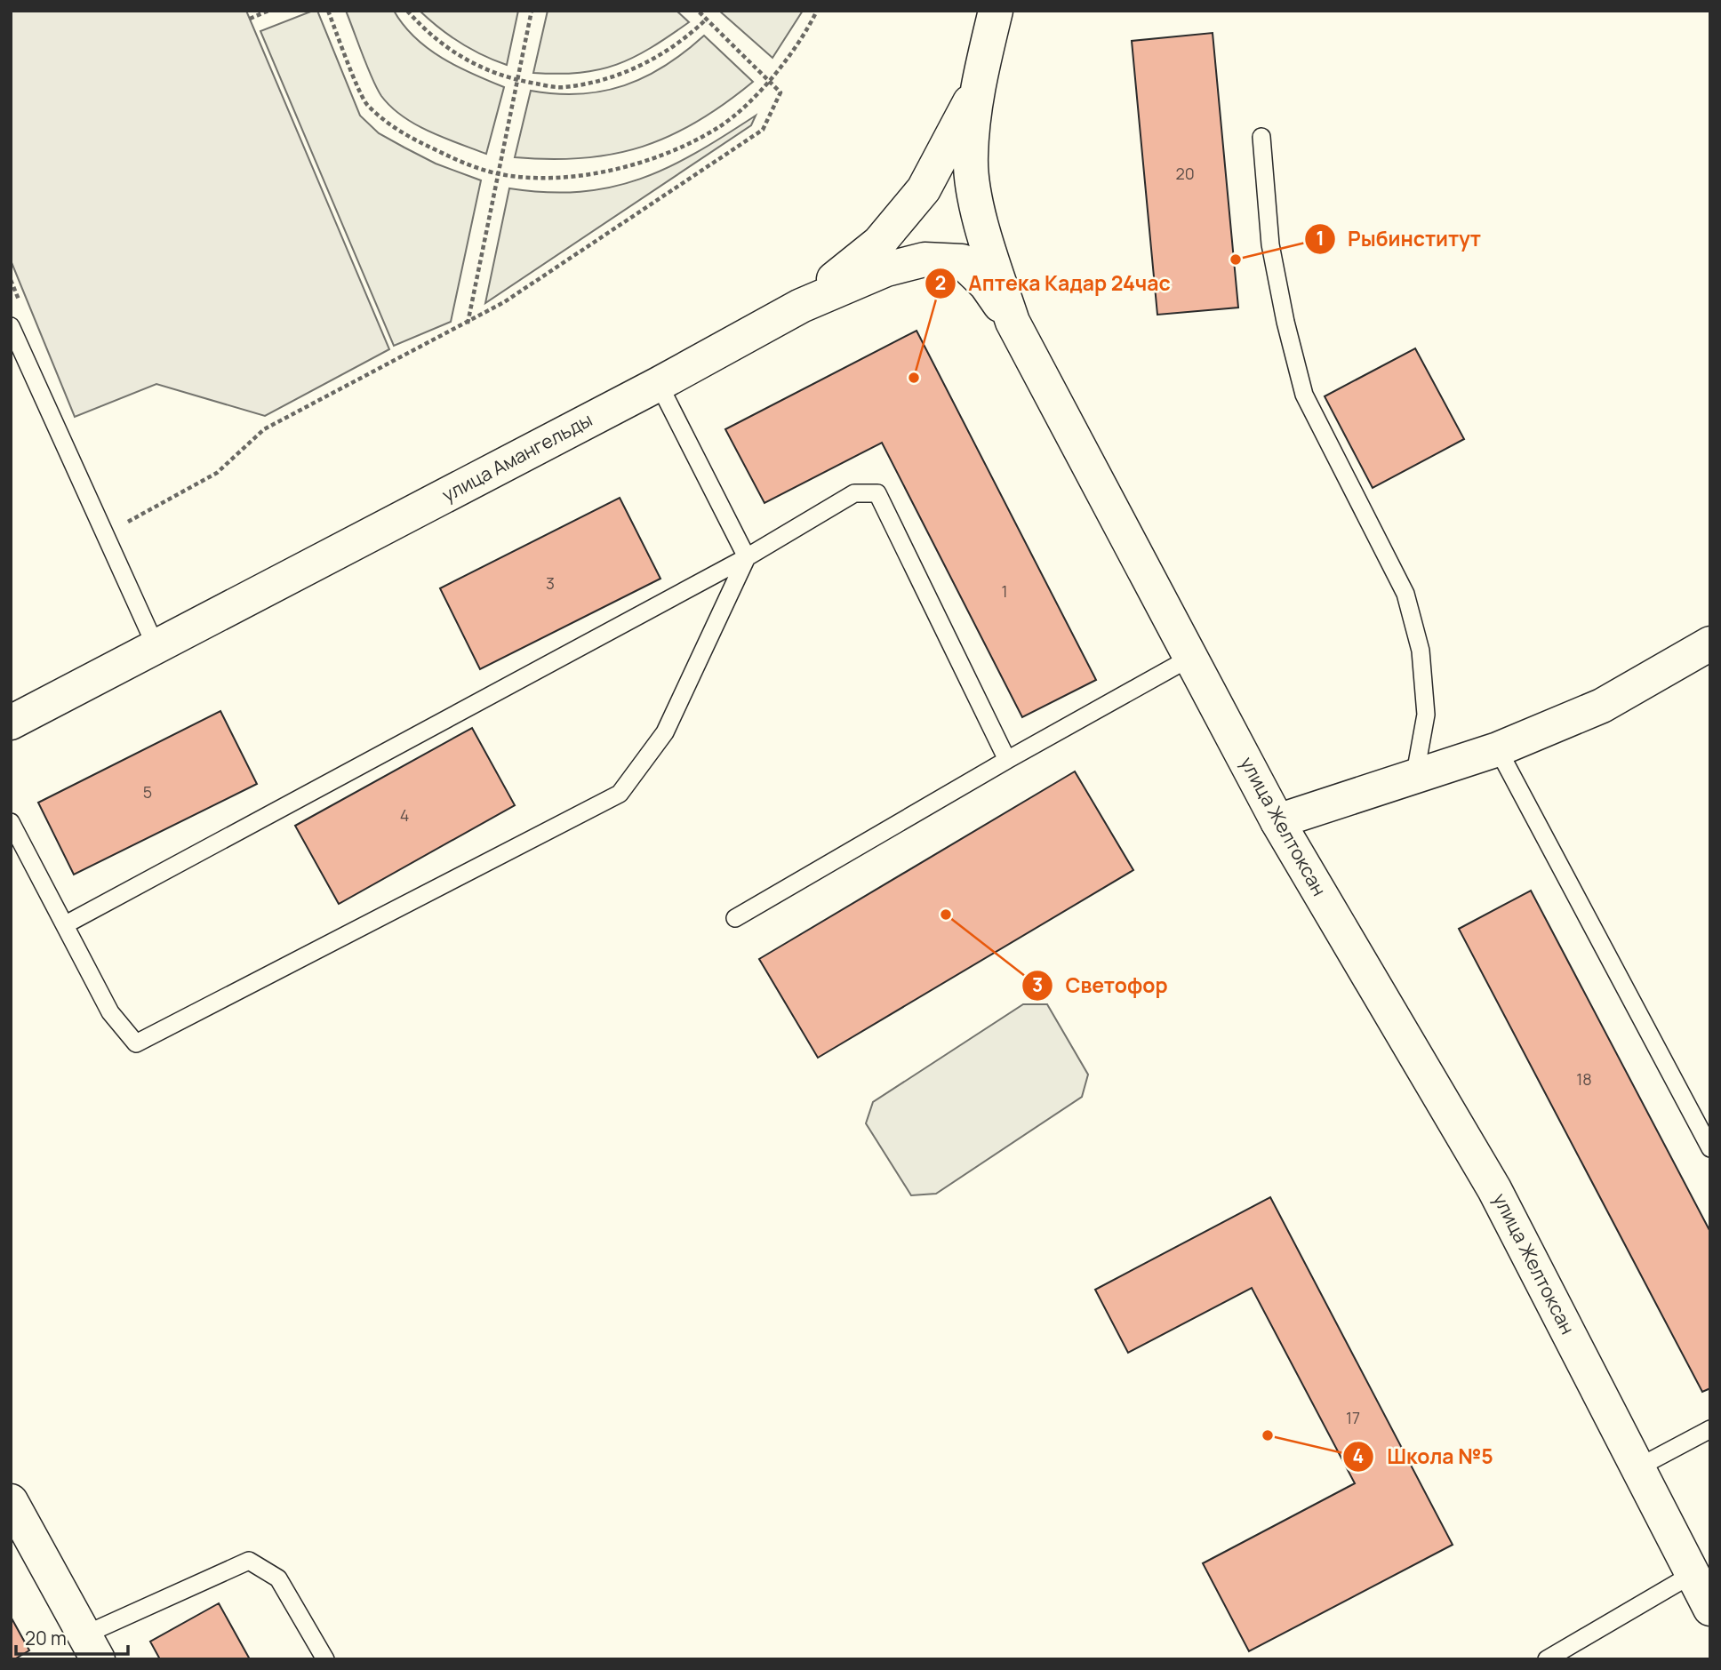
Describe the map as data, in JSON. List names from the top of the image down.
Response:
{
  "streets": {
    "street": ["улица Амангельды", "улица Желтоксан"]
  },
  "crossings": [
    ["улица Амангельды", "улица Желтоксан"]
  ],
  "places": [
    "Рыбинститут",
    "Аптека Кадар 24час",
    "Светофор",
    "Школа №5"
  ],
  "house_numbers": [
    "20",
    "3",
    "1",
    "5",
    "4",
    "18",
    "17"
  ],
  "scale_bar": "20 m"
}
